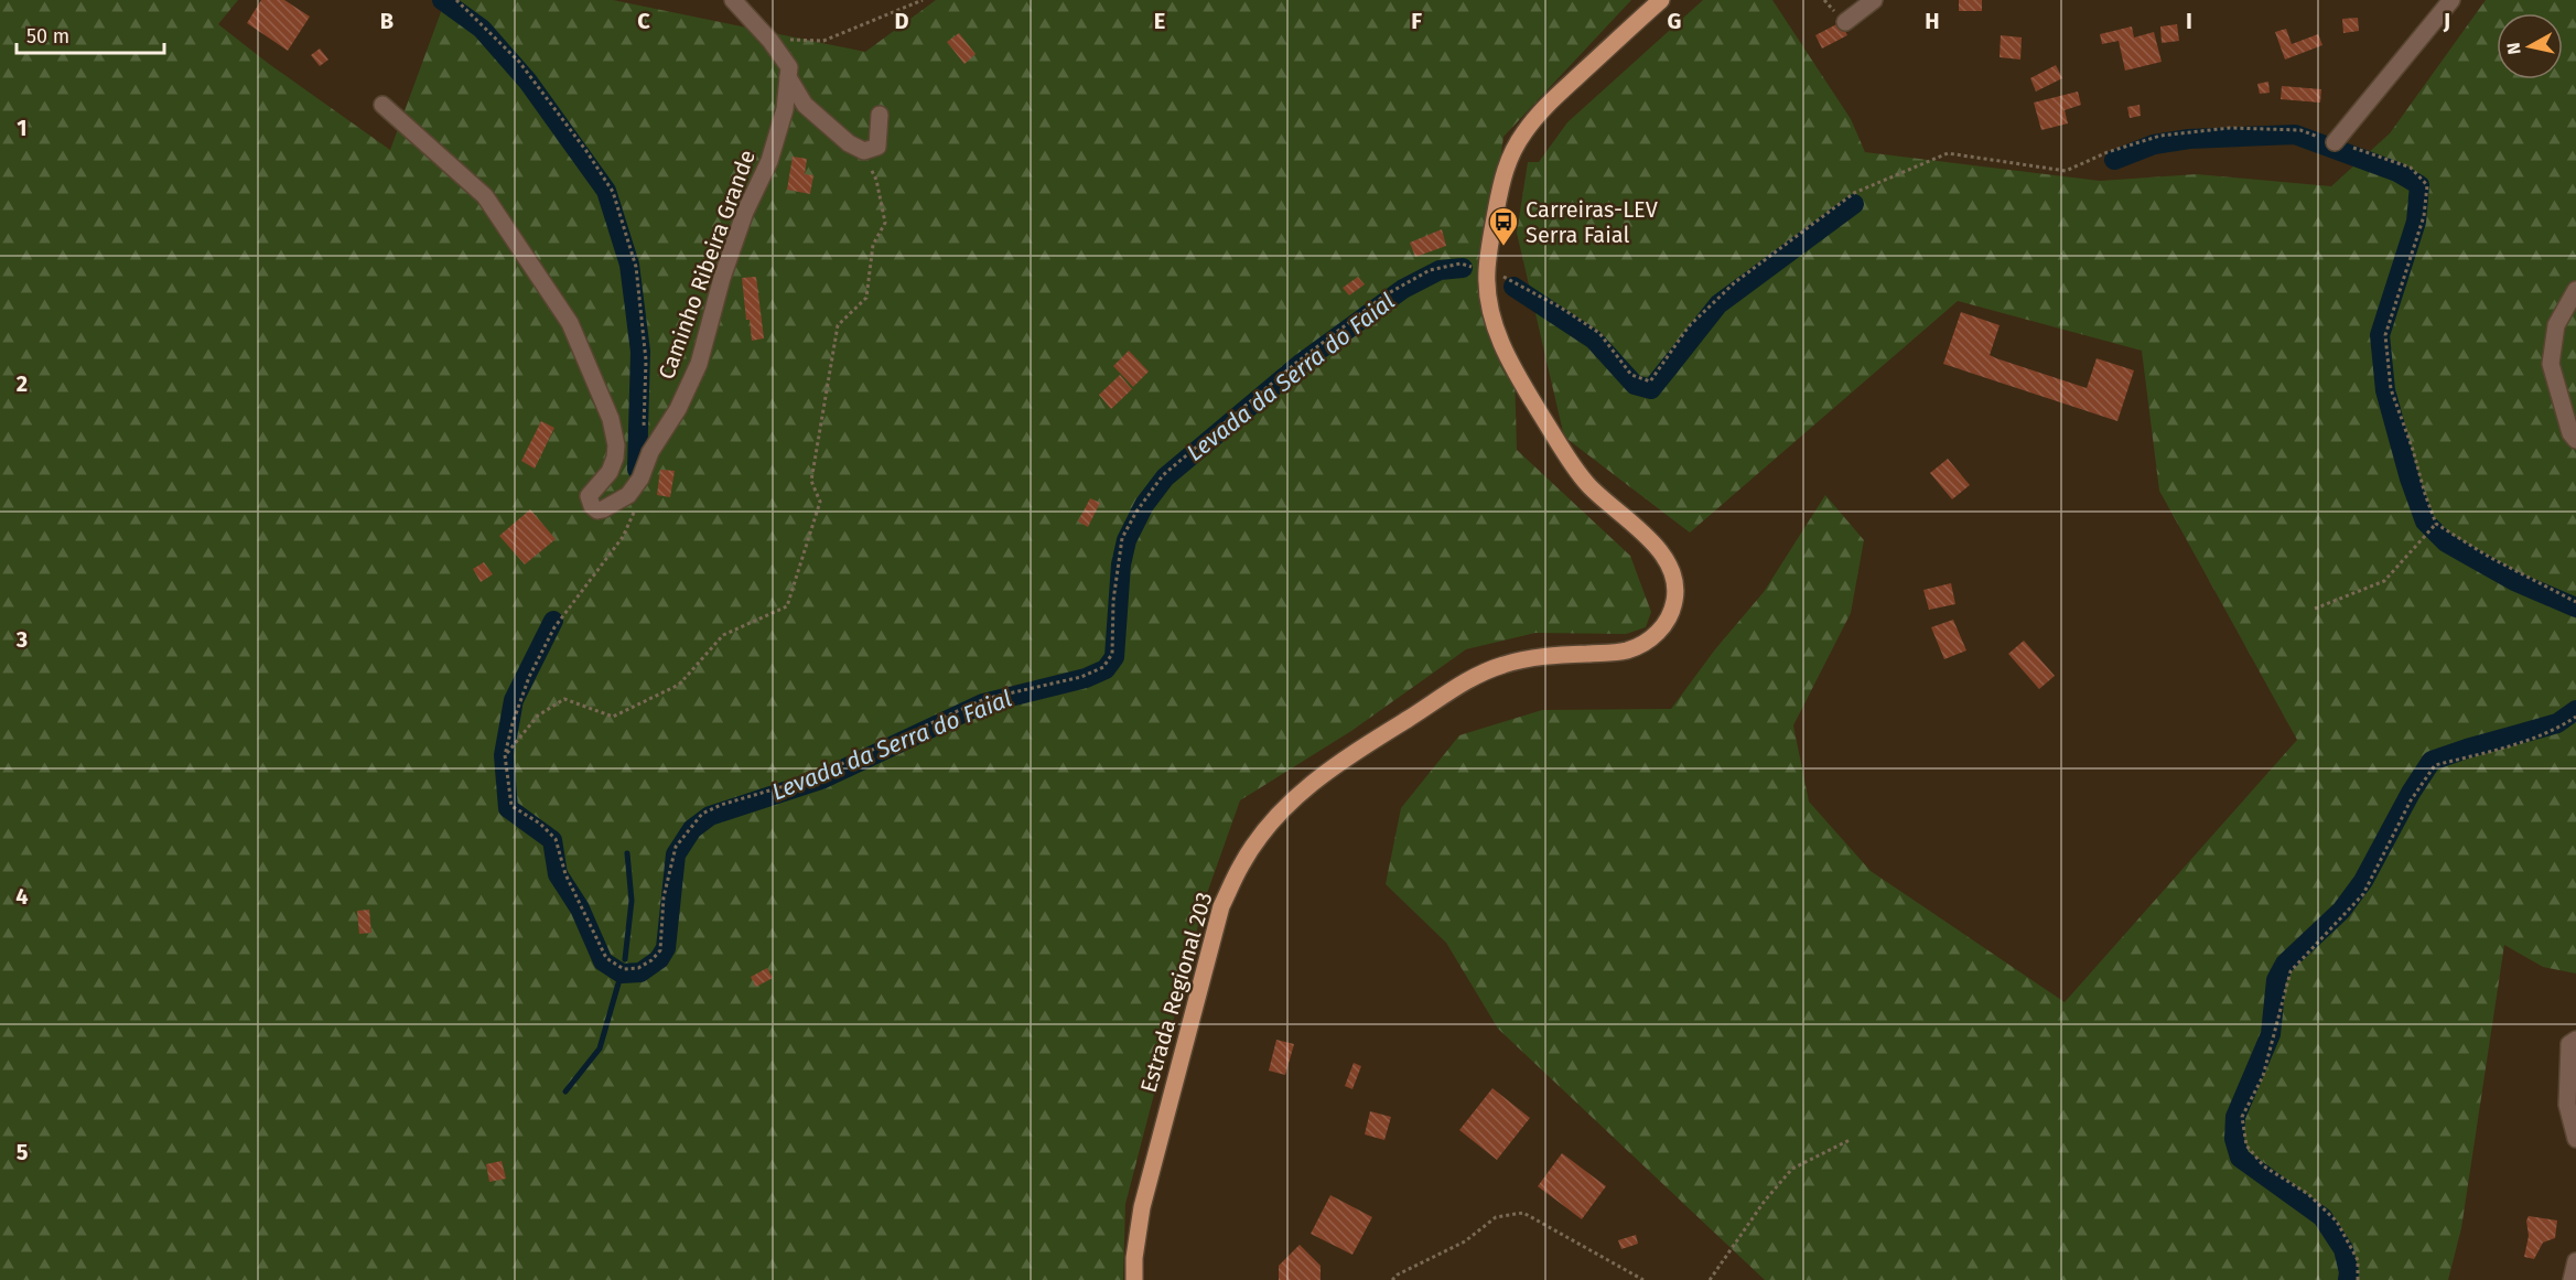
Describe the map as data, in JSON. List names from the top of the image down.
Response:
{
  "streets": {
    "main road": ["Estrada Regional 203"],
    "street": ["Caminho Ribeira Grande"]
  },
  "water": ["Levada da Serra do Faial"],
  "places": {
    "bus stop": ["Carreiras-LEV Serra Faial"]
  },
  "scale_bar": "50 m",
  "north": "left",
  "grid": {
    "columns": [
      "B",
      "C",
      "D",
      "E",
      "F",
      "G",
      "H",
      "I",
      "J"
    ],
    "rows": [
      "1",
      "2",
      "3",
      "4",
      "5"
    ]
  }
}
